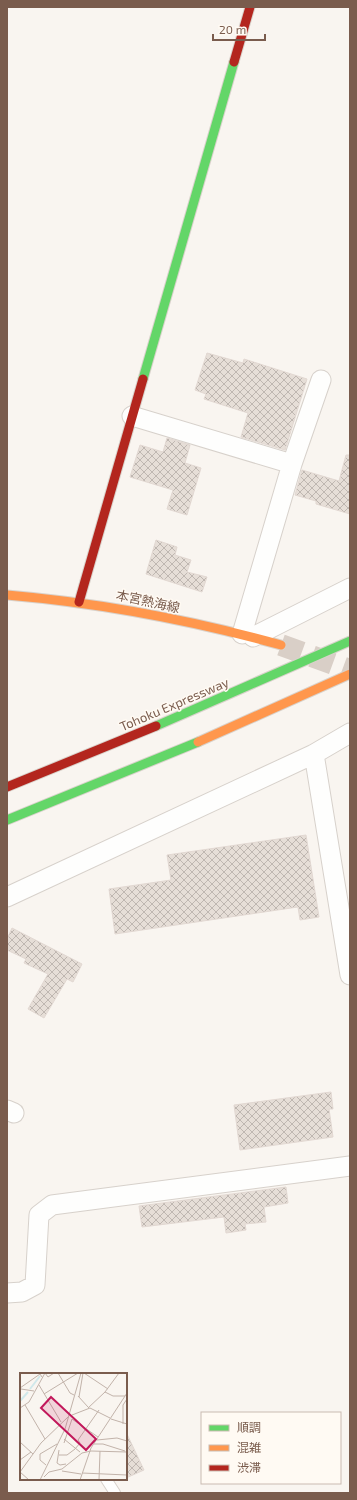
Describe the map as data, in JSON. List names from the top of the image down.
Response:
{
  "streets": {
    "main road": ["本宮熱海線", "Tohoku Expressway"]
  },
  "legend": ["順調", "混雑", "渋滞"],
  "scale_bar": "20 m"
}
